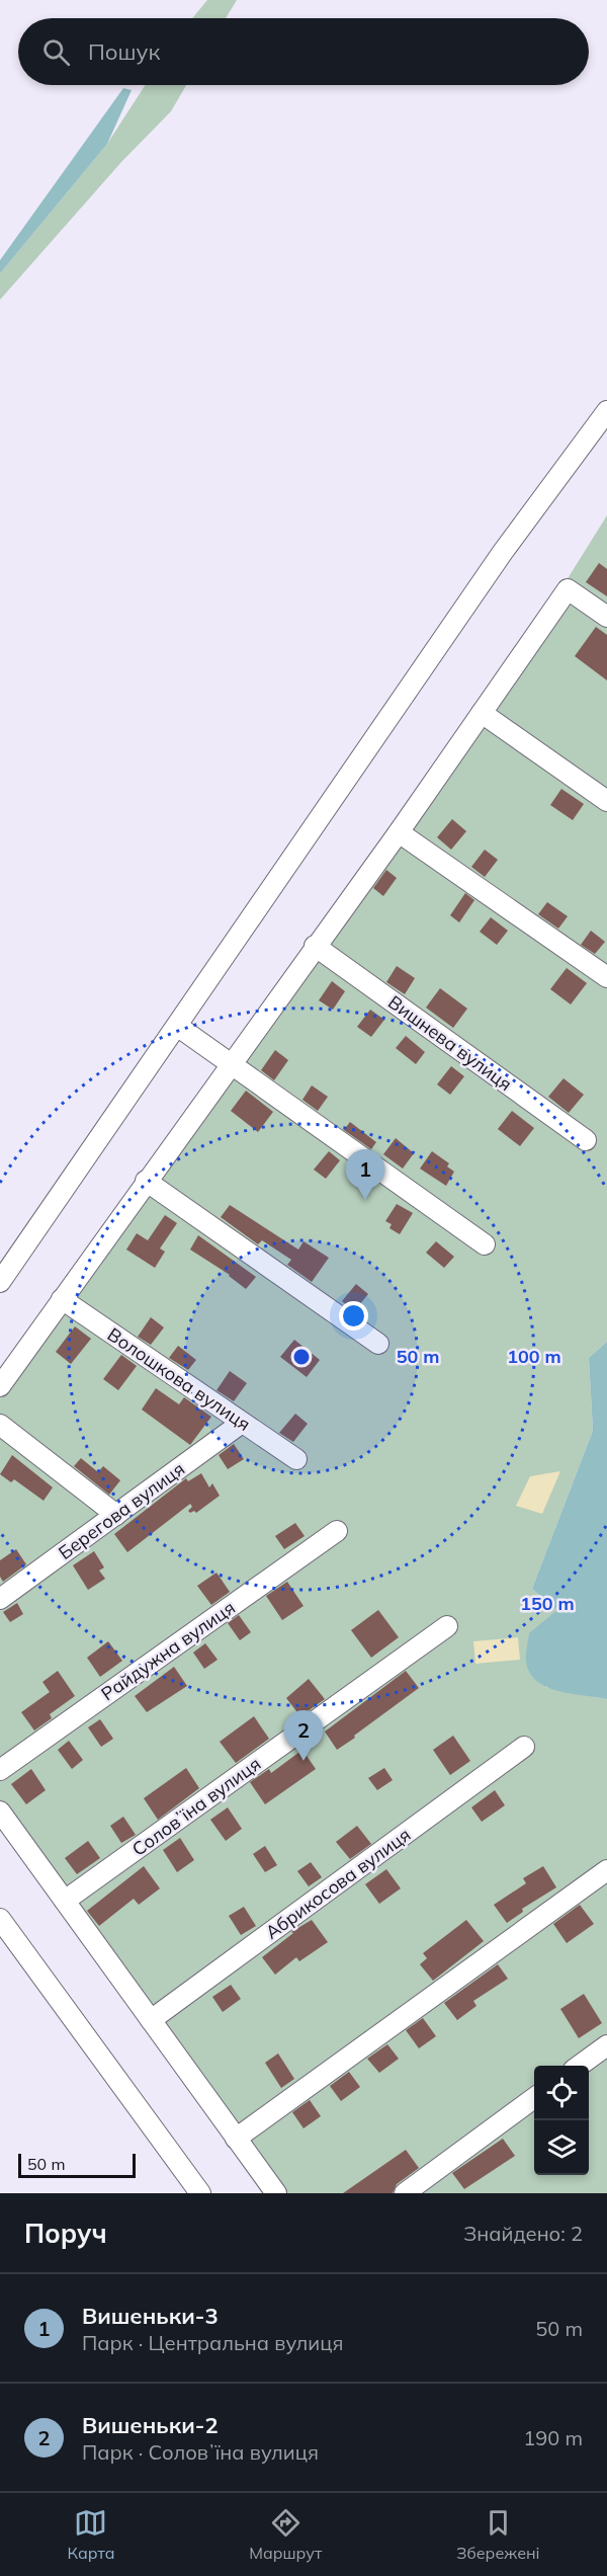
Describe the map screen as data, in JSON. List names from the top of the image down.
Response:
{
  "streets": {
    "street": [
      "Вишнева вулиця",
      "Волошкова вулиця",
      "Берегова вулиця",
      "Райдужна вулиця",
      "Соловʼїна вулиця",
      "Абрикосова вулиця"
    ]
  },
  "crossings": [
    ["Волошкова вулиця", "Берегова вулиця"]
  ],
  "scale_bar": "50 m",
  "page": {
    "search": "Пошук",
    "pins": ["1", "2"],
    "scale": "50 m",
    "heading": ["Поруч", "Знайдено: 2"],
    "list": [
      {
        "mark": "1",
        "name": "Вишеньки-3",
        "note": "Парк · Центральна вулиця",
        "value": "50 m"
      },
      {
        "mark": "2",
        "name": "Вишеньки-2",
        "note": "Парк · Соловʼїна вулиця",
        "value": "190 m"
      }
    ],
    "nav": ["Карта", "Маршрут", "Збережені"]
  },
  "rings": ["50 m", "100 m", "150 m"]
}
